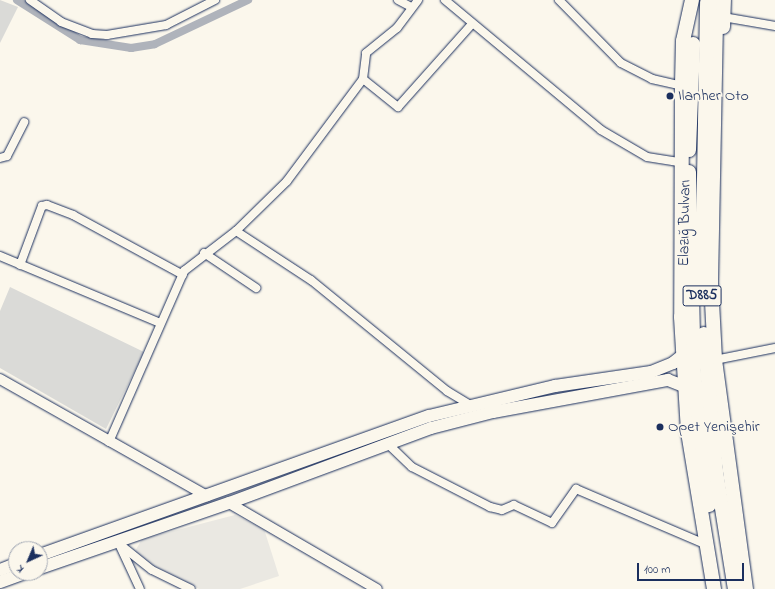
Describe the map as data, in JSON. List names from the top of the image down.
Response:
{
  "streets": {
    "highway": ["Elazığ Bulvarı", "D885"]
  },
  "places": ["Ilanher Oto", "Opet Yenişehir"],
  "scale_bar": "100 m",
  "north": "bottom left"
}
